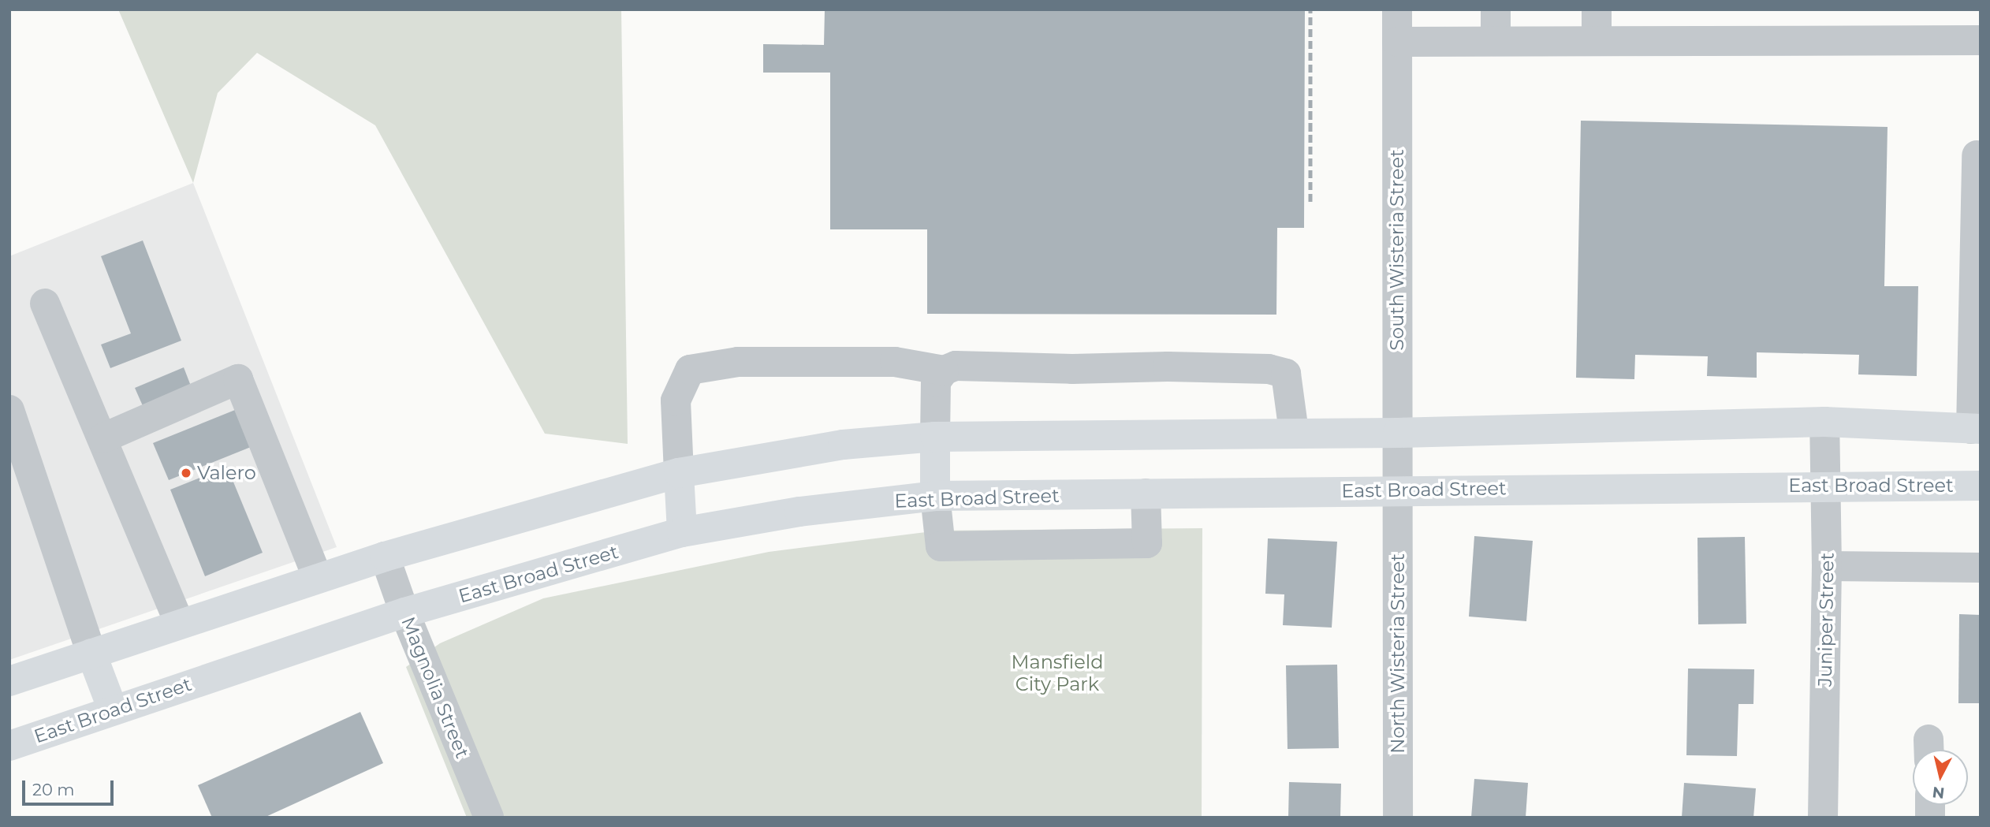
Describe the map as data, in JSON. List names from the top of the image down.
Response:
{
  "streets": {
    "main road": ["East Broad Street"],
    "street": [
      "South Wisteria Street",
      "Juniper Street",
      "North Wisteria Street",
      "Magnolia Street"
    ]
  },
  "crossings": [
    ["South Wisteria Street", "East Broad Street"],
    ["South Wisteria Street", "North Wisteria Street"],
    ["East Broad Street", "Juniper Street"],
    ["East Broad Street", "North Wisteria Street"],
    ["East Broad Street", "Magnolia Street"]
  ],
  "parks": ["Mansfield City Park"],
  "places": ["Valero"],
  "scale_bar": "20 m",
  "north": "bottom"
}
